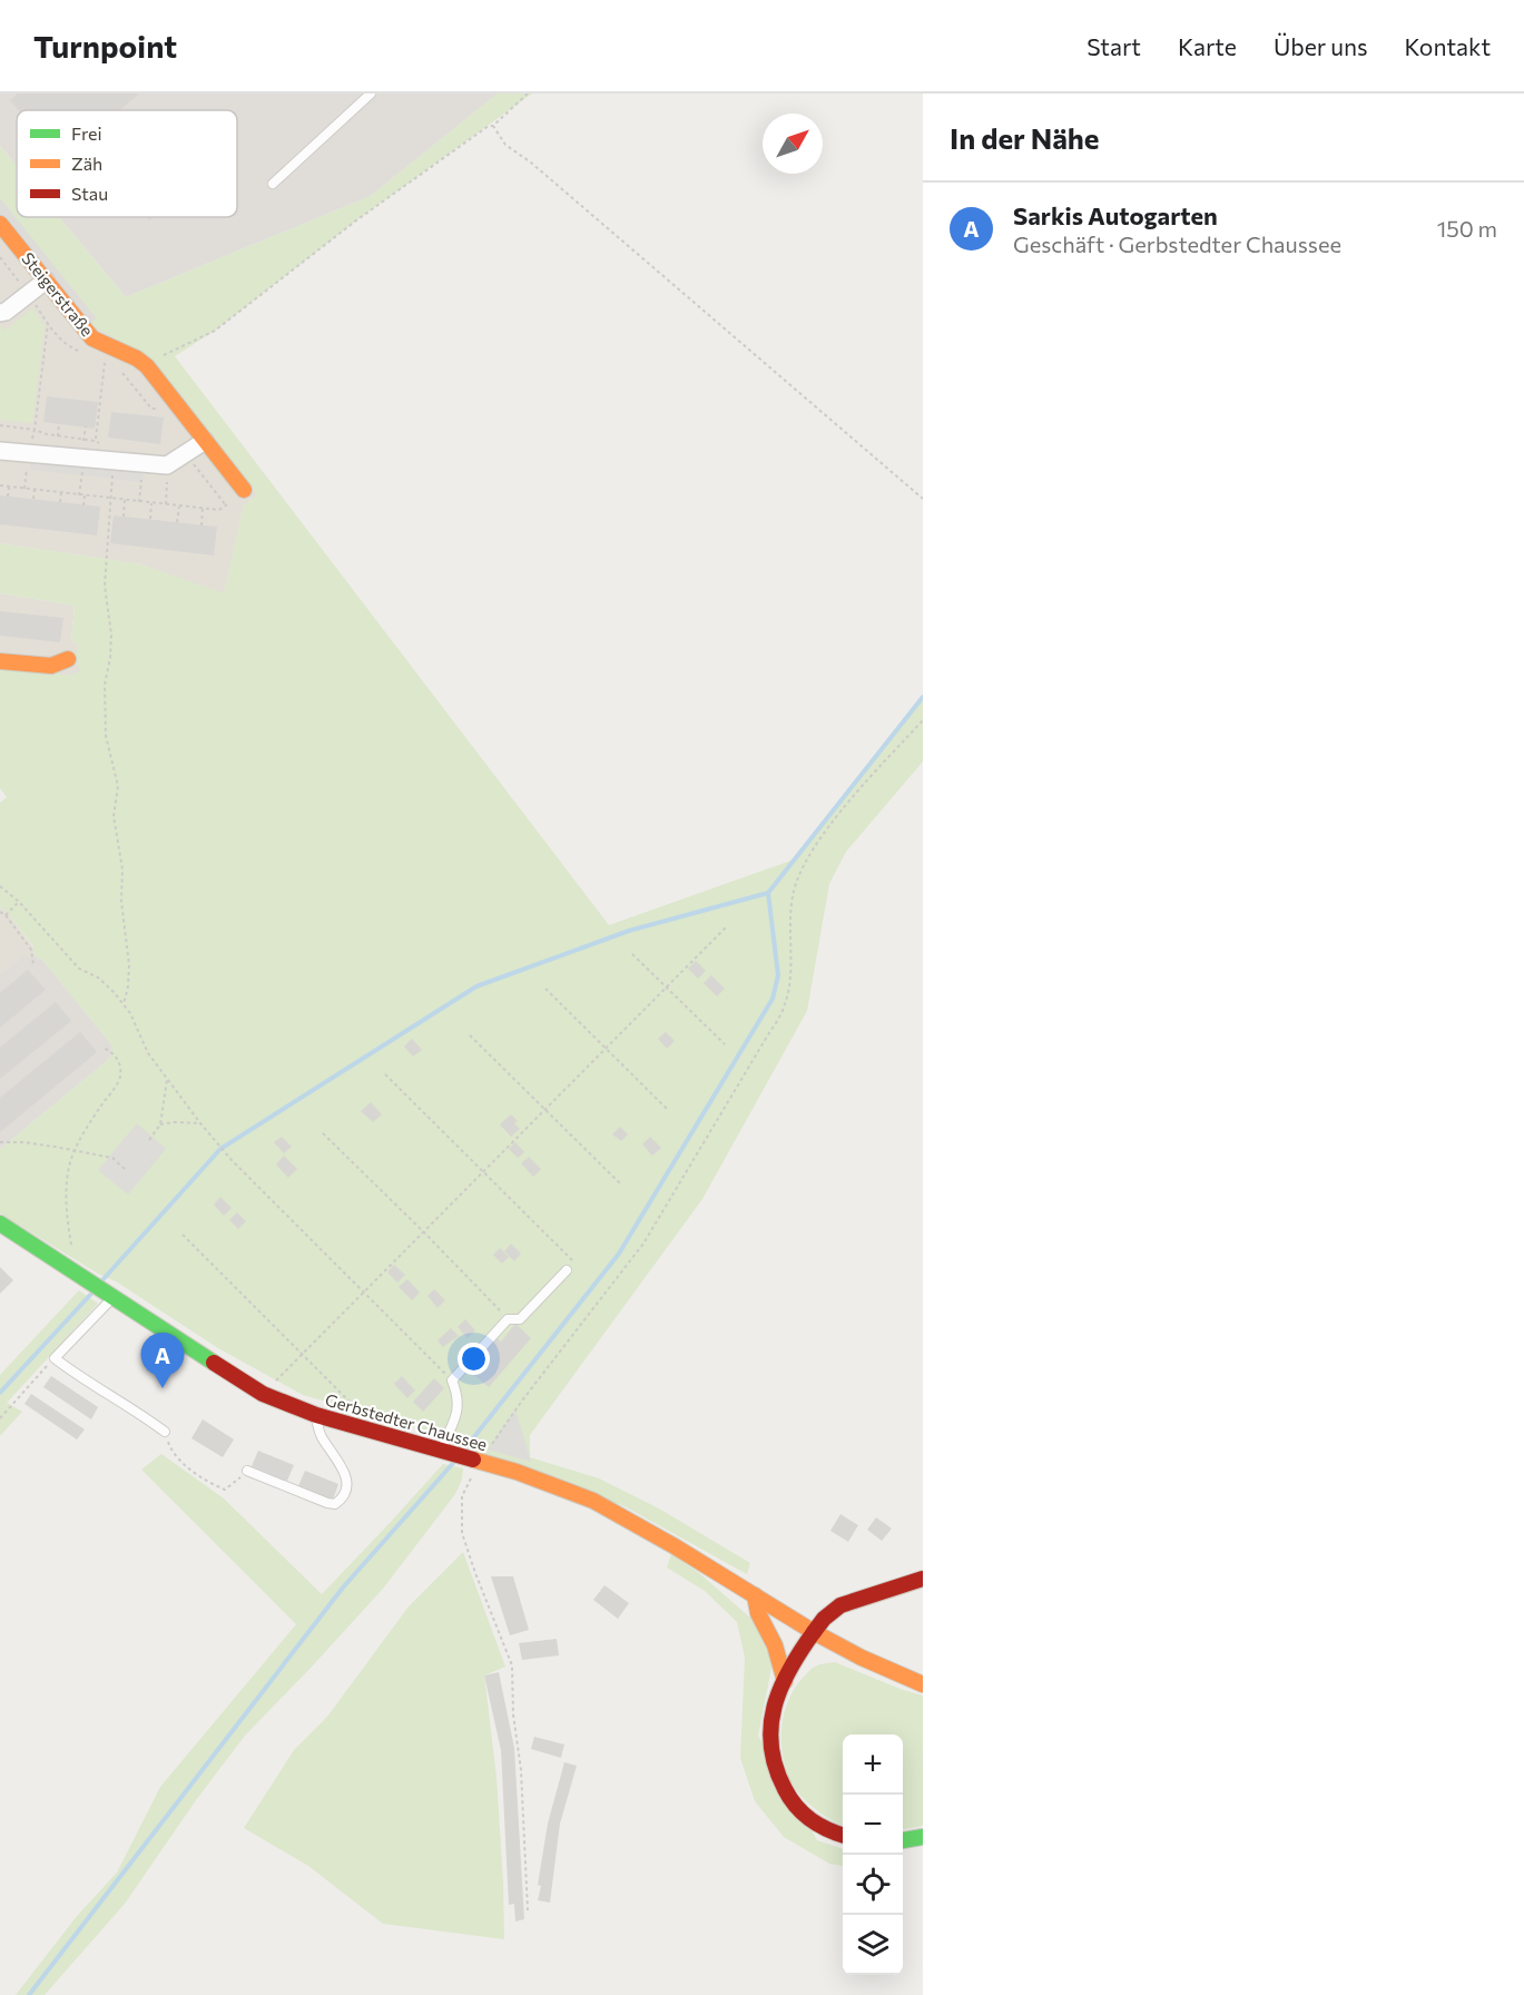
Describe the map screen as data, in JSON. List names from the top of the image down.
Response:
{
  "streets": {
    "main road": ["Steigerstraße", "Gerbstedter Chaussee"]
  },
  "legend": ["Frei", "Zäh", "Stau"],
  "north": "top right",
  "page": {
    "header": "Turnpoint",
    "nav": [
      "Start",
      "Karte",
      "Über uns",
      "Kontakt"
    ],
    "heading": "In der Nähe",
    "list": [
      {
        "mark": "A",
        "name": "Sarkis Autogarten",
        "note": "Geschäft · Gerbstedter Chaussee",
        "value": "150 m"
      }
    ],
    "pins": "A",
    "map_buttons": ["+", "−"]
  }
}
